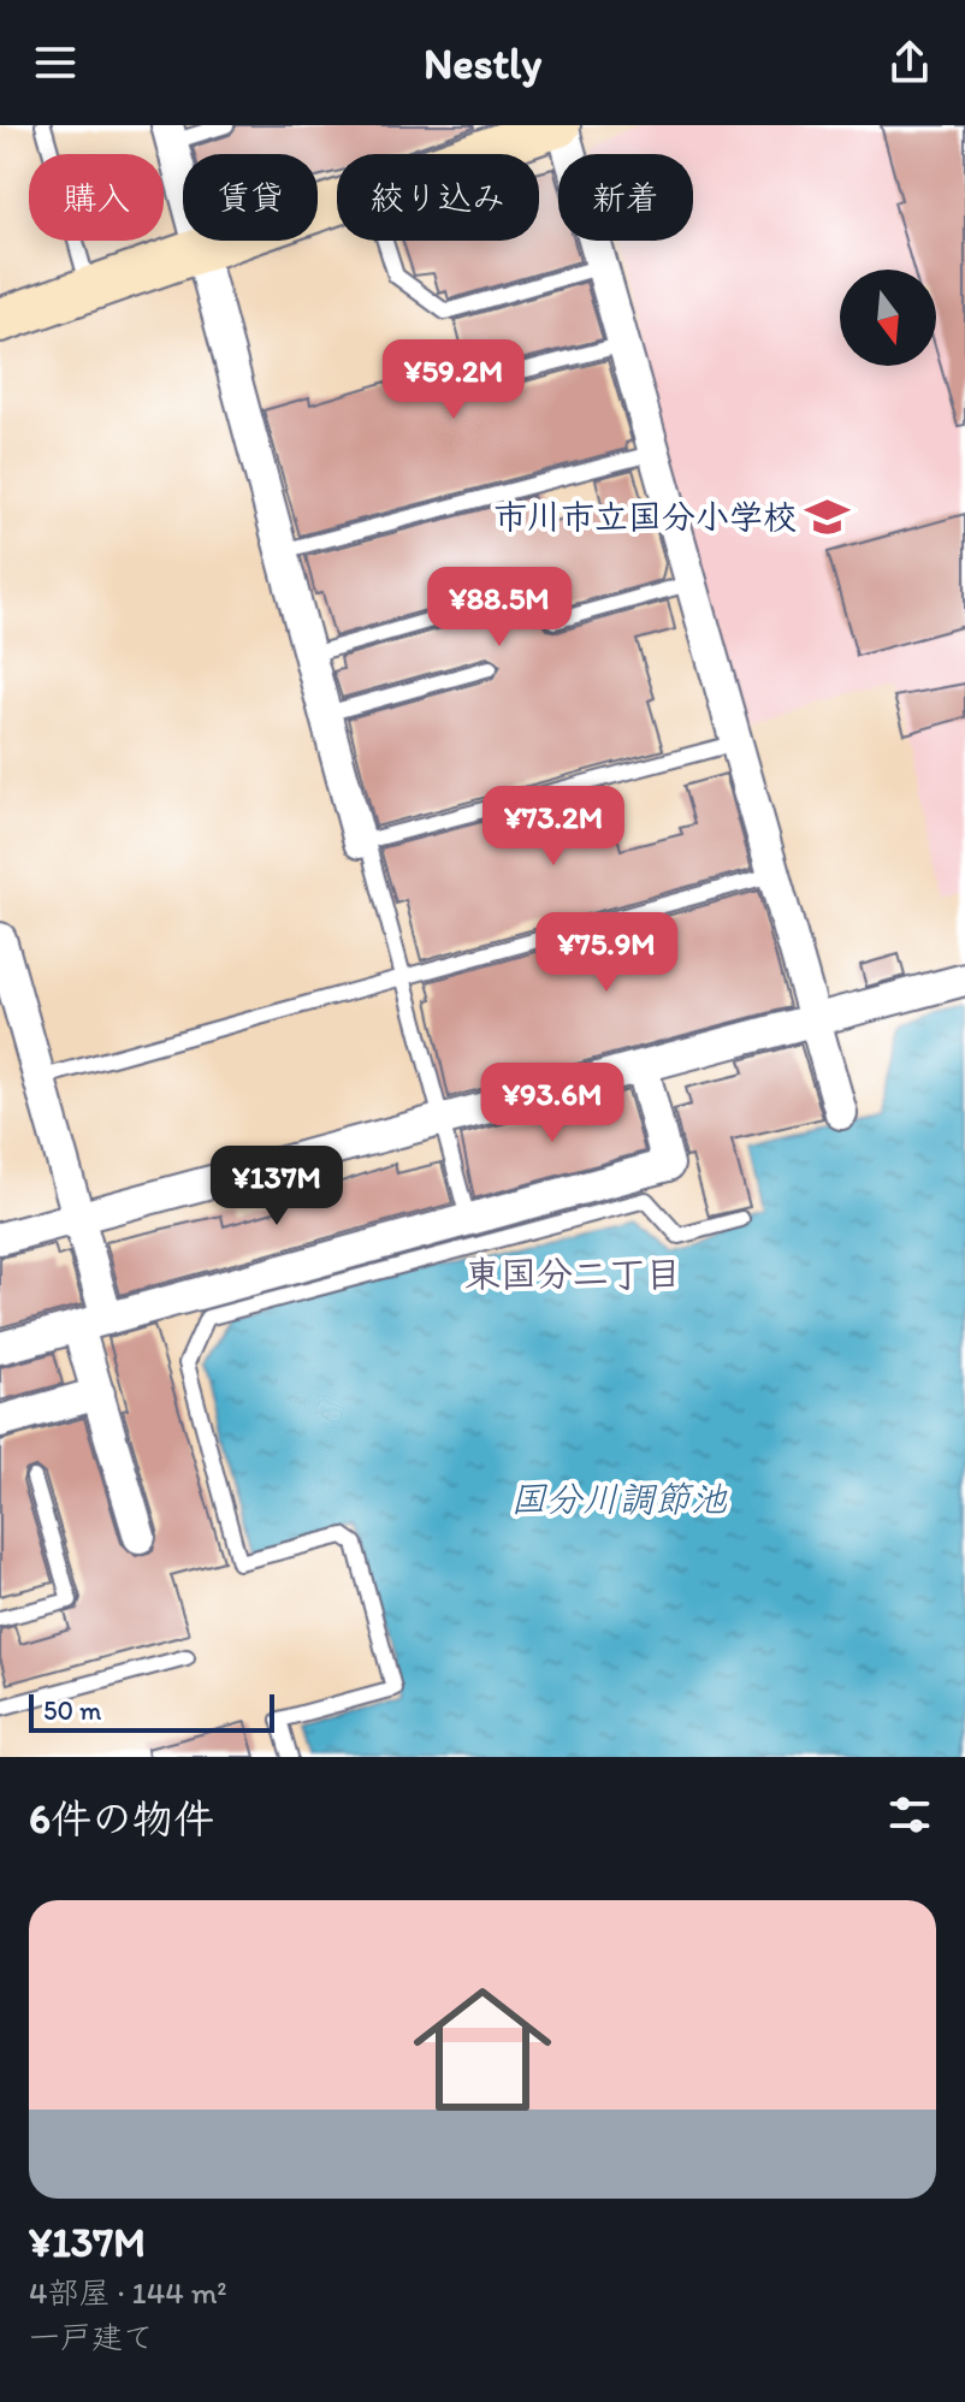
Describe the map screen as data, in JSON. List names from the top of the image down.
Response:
{
  "districts": ["東国分二丁目"],
  "water": ["国分川調節池"],
  "places": {
    "school or university": ["市川市立国分小学校"]
  },
  "scale_bar": "50 m",
  "north": "bottom",
  "page": {
    "header": "Nestly",
    "chip": [
      "購入",
      "賃貸",
      "絞り込み",
      "新着"
    ],
    "price": [
      "¥59.2M",
      "¥88.5M",
      "¥73.2M",
      "¥75.9M",
      "¥93.6M",
      "¥137M"
    ],
    "scale": "50 m",
    "heading": "6件の物件",
    "list": [
      {
        "name": "¥137M",
        "note": "4部屋 · 144 m² · 一戸建て"
      }
    ]
  }
}
